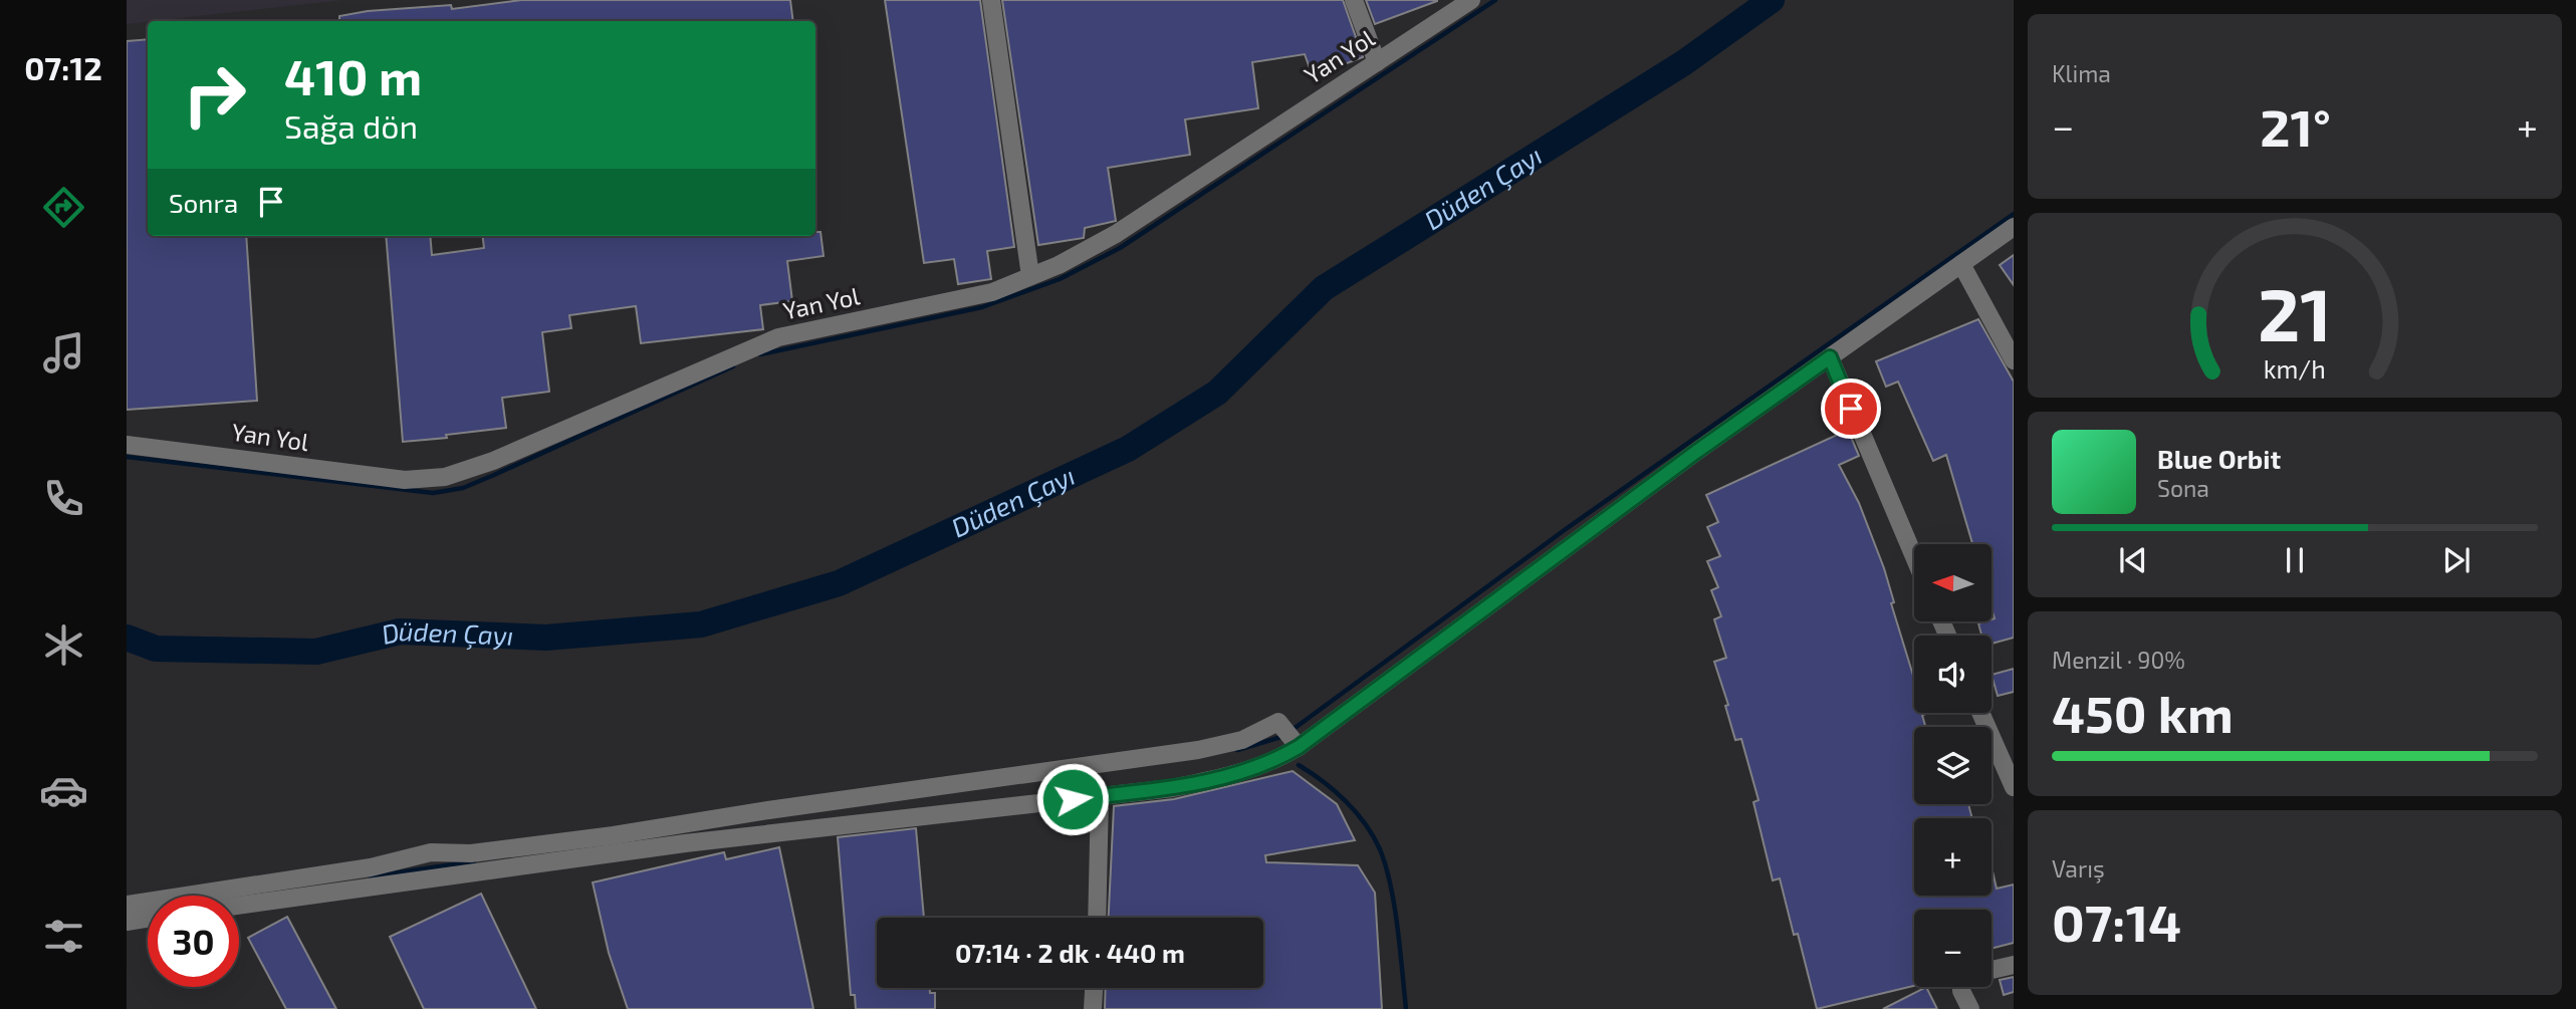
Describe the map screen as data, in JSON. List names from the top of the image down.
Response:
{
  "streets": {
    "street": ["Yan Yol"]
  },
  "water": ["Düden Çayı"],
  "north": "left",
  "page": {
    "tabs": "07:12",
    "tile": [
      "Klima",
      ["Menzil · 90%", "450 km"],
      ["Varış", "07:14"]
    ],
    "turn": ["410 m", "Sağa dön"],
    "heat": ["−", "21°", "+"],
    "then": "Sonra",
    "song": ["Blue Orbit", "Sona"],
    "map_buttons": ["+", "−"],
    "limit": "30",
    "trip": "07:14 · 2 dk · 440 m",
    "gauge": ["21", "km/h"]
  }
}
